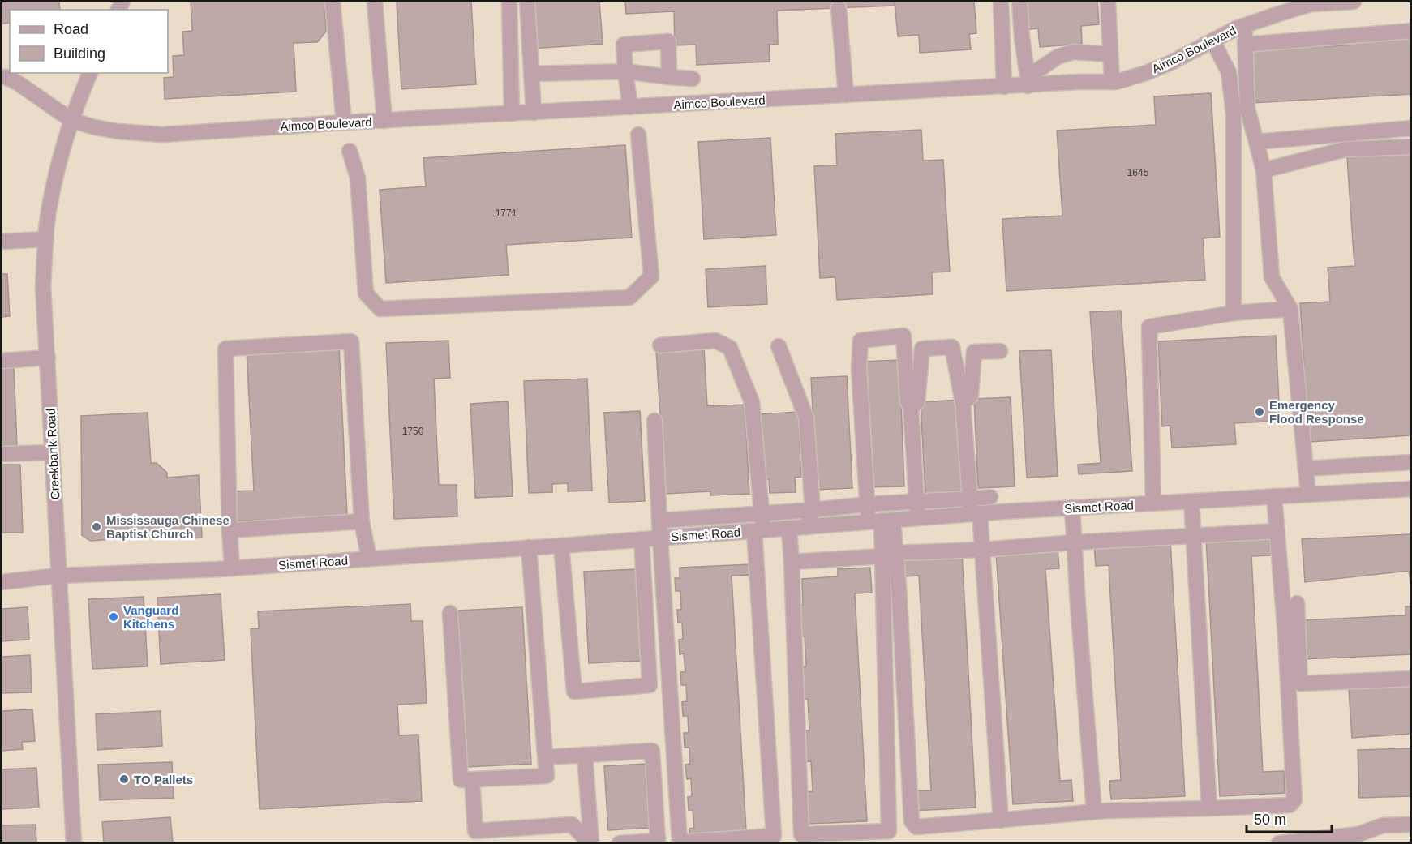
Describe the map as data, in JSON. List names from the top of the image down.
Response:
{
  "streets": {
    "street": ["Aimco Boulevard", "Creekbank Road", "Sismet Road"]
  },
  "crossings": [
    ["Aimco Boulevard", "Creekbank Road"],
    ["Creekbank Road", "Sismet Road"]
  ],
  "places": [
    "Emergency Flood Response",
    "Mississauga Chinese Baptist Church",
    "Vanguard Kitchens",
    "TO Pallets"
  ],
  "house_numbers": ["1645", "1771", "1750"],
  "legend": ["Road", "Building"],
  "scale_bar": "50 m"
}
